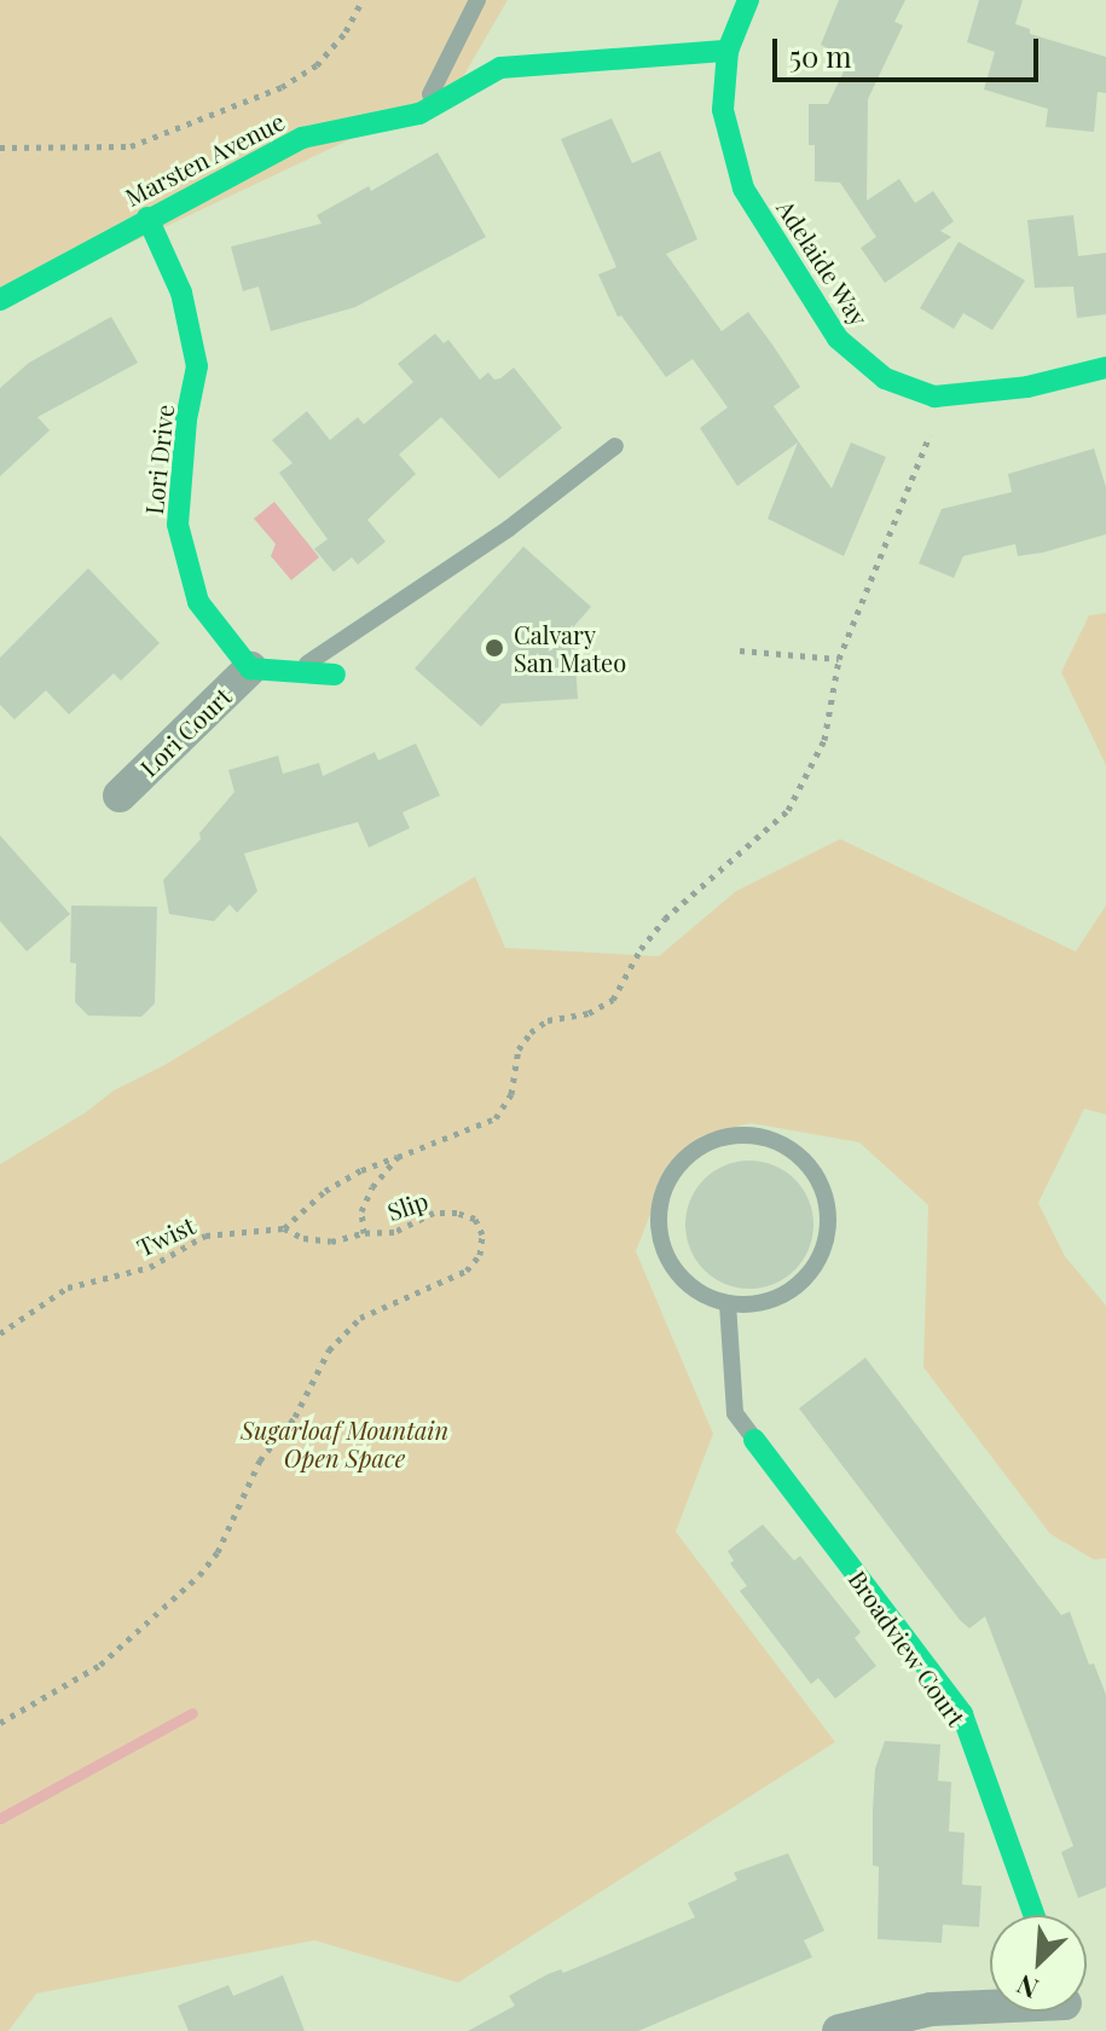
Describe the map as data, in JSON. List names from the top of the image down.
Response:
{
  "streets": {
    "street": [
      "Marsten Avenue",
      "Adelaide Way",
      "Lori Drive",
      "Lori Court",
      "Broadview Court"
    ],
    "path": ["Slip", "Twist"]
  },
  "crossings": [
    ["Marsten Avenue", "Adelaide Way"],
    ["Marsten Avenue", "Lori Drive"],
    ["Adelaide Way", "Slip"],
    ["Lori Drive", "Lori Court"]
  ],
  "parks": ["Sugarloaf Mountain Open Space"],
  "places": ["Calvary San Mateo"],
  "scale_bar": "50 m",
  "north": "bottom left"
}
